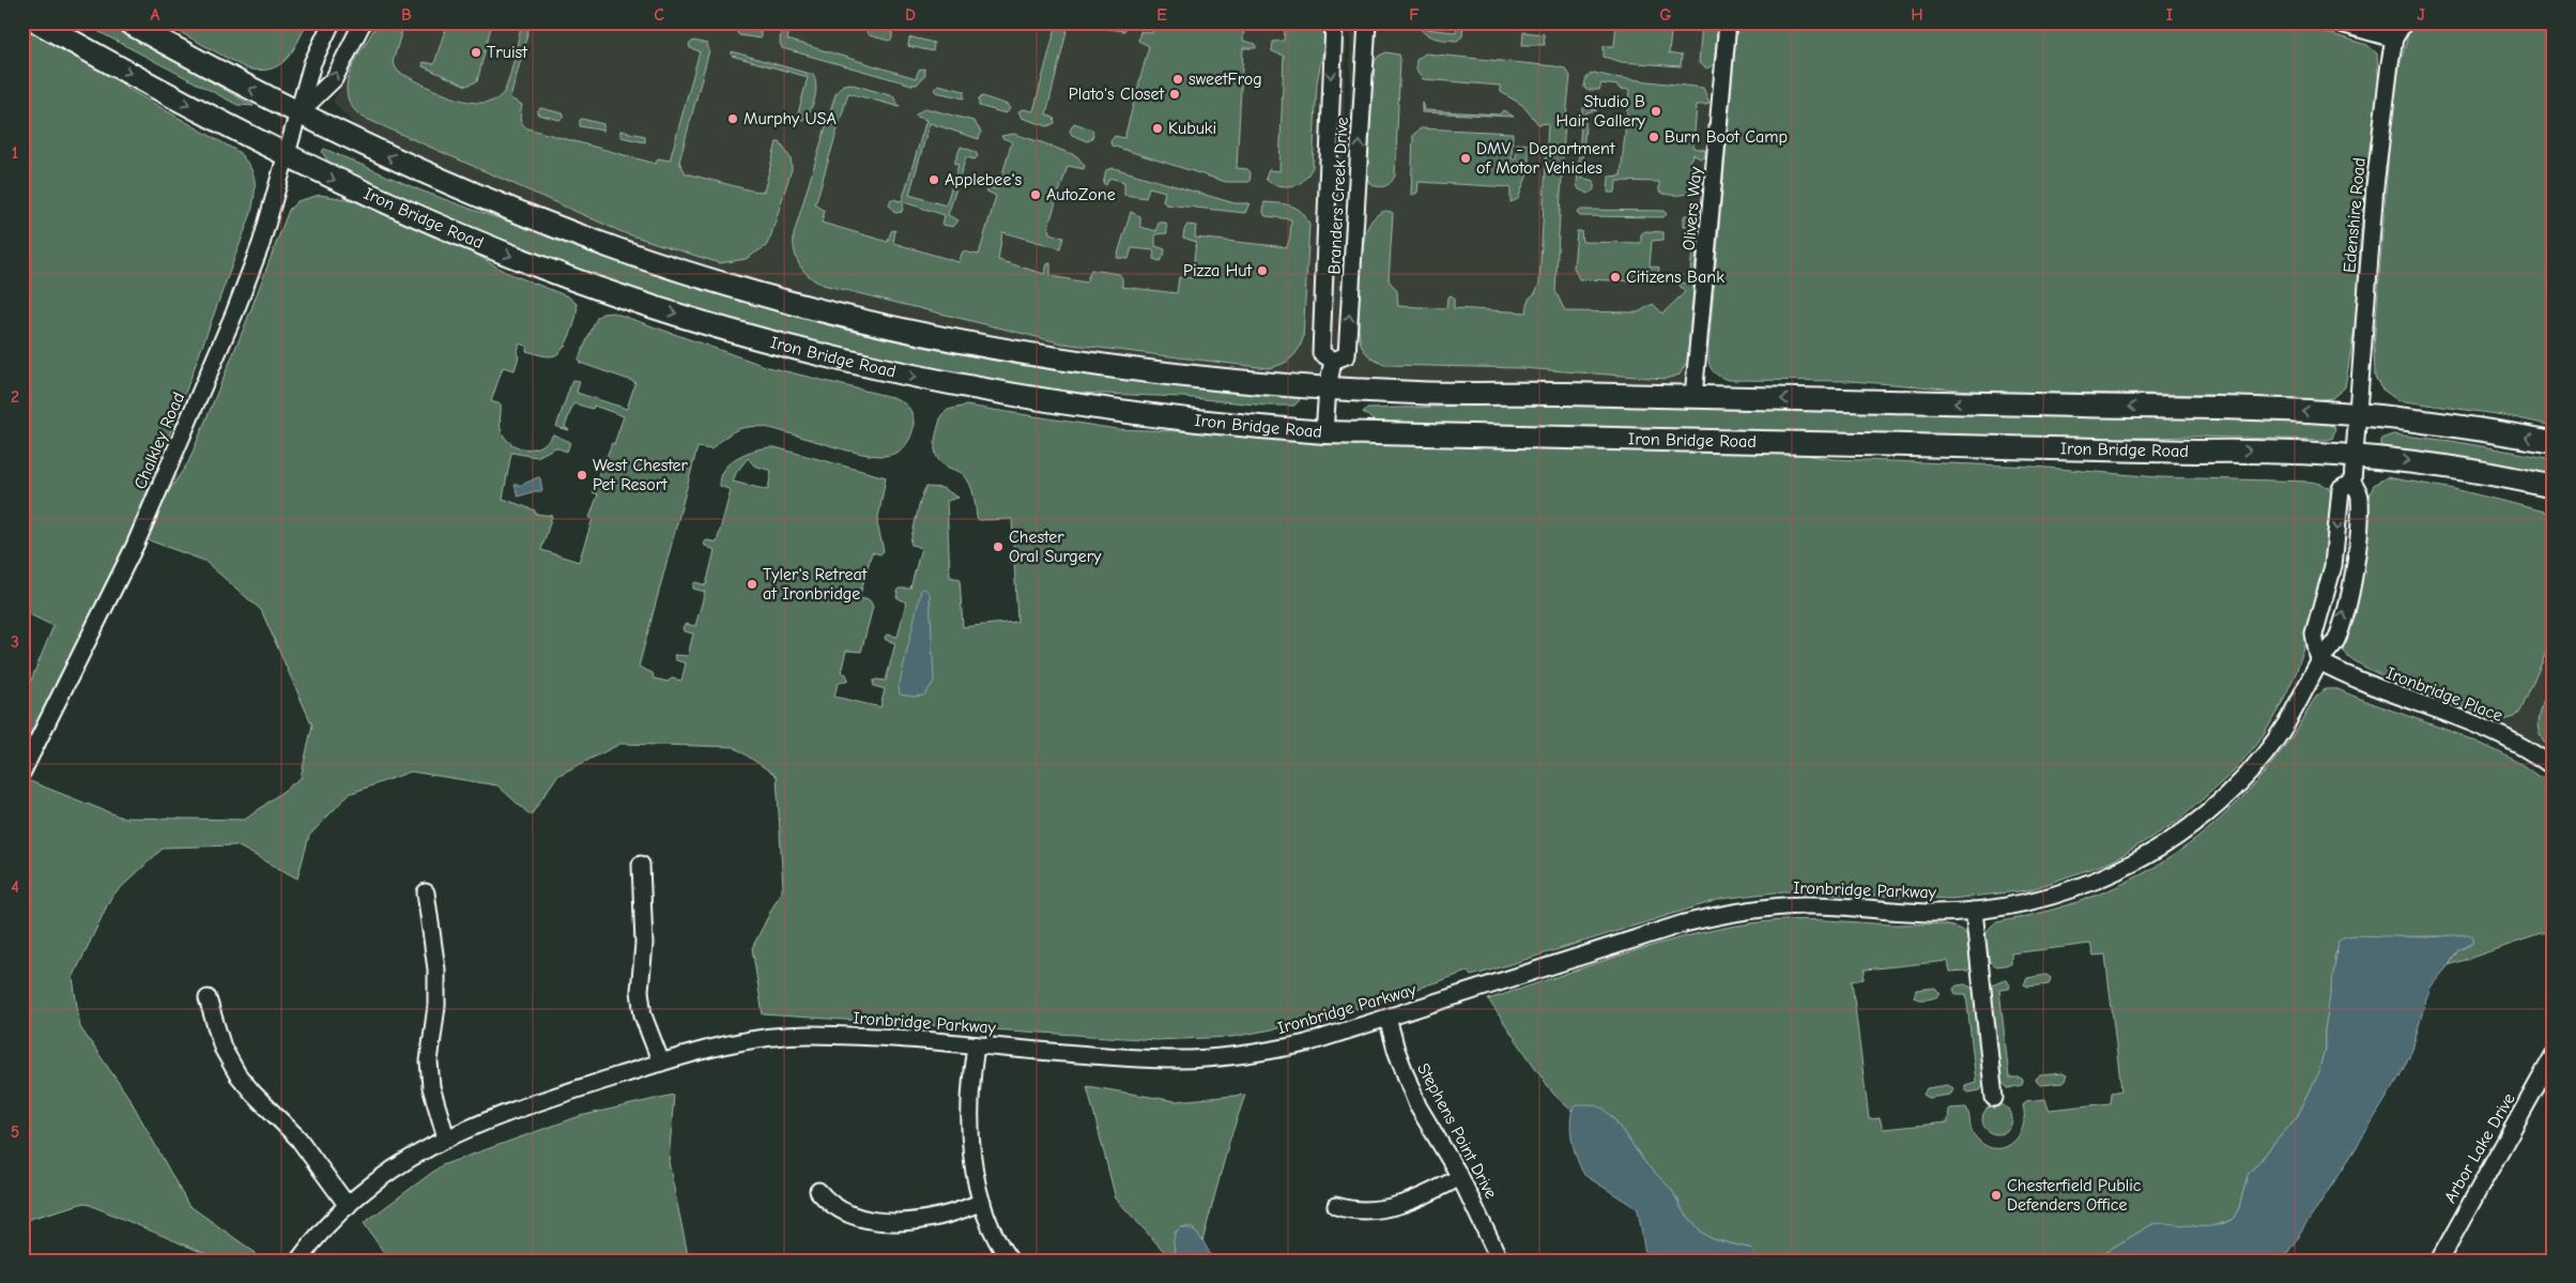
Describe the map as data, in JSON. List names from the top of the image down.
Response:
{
  "streets": {
    "main road": ["Iron Bridge Road"],
    "street": [
      "Branders Creek Drive",
      "Olivers Way",
      "Edenshire Road",
      "Chalkley Road",
      "Ironbridge Place",
      "Ironbridge Parkway",
      "Stephens Point Drive",
      "Arbor Lake Drive"
    ]
  },
  "crossings": [
    ["Branders Creek Drive", "Iron Bridge Road"],
    ["Edenshire Road", "Ironbridge Parkway"],
    ["Iron Bridge Road", "Chalkley Road"],
    ["Iron Bridge Road", "Ironbridge Parkway"],
    ["Ironbridge Place", "Ironbridge Parkway"],
    ["Ironbridge Parkway", "Stephens Point Drive"]
  ],
  "places": [
    "Truist",
    "sweetFrog",
    "Plato's Closet",
    "Studio B Hair Gallery",
    "Murphy USA",
    "Kubuki",
    "Burn Boot Camp",
    "DMV - Department of Motor Vehicles",
    "Applebee's",
    "AutoZone",
    "Pizza Hut",
    "Citizens Bank",
    "West Chester Pet Resort",
    "Chester Oral Surgery",
    "Tyler's Retreat at Ironbridge",
    "Chesterfield Public Defenders Office"
  ],
  "grid": {
    "columns": [
      "A",
      "B",
      "C",
      "D",
      "E",
      "F",
      "G",
      "H",
      "I",
      "J"
    ],
    "rows": [
      "1",
      "2",
      "3",
      "4",
      "5"
    ]
  }
}
